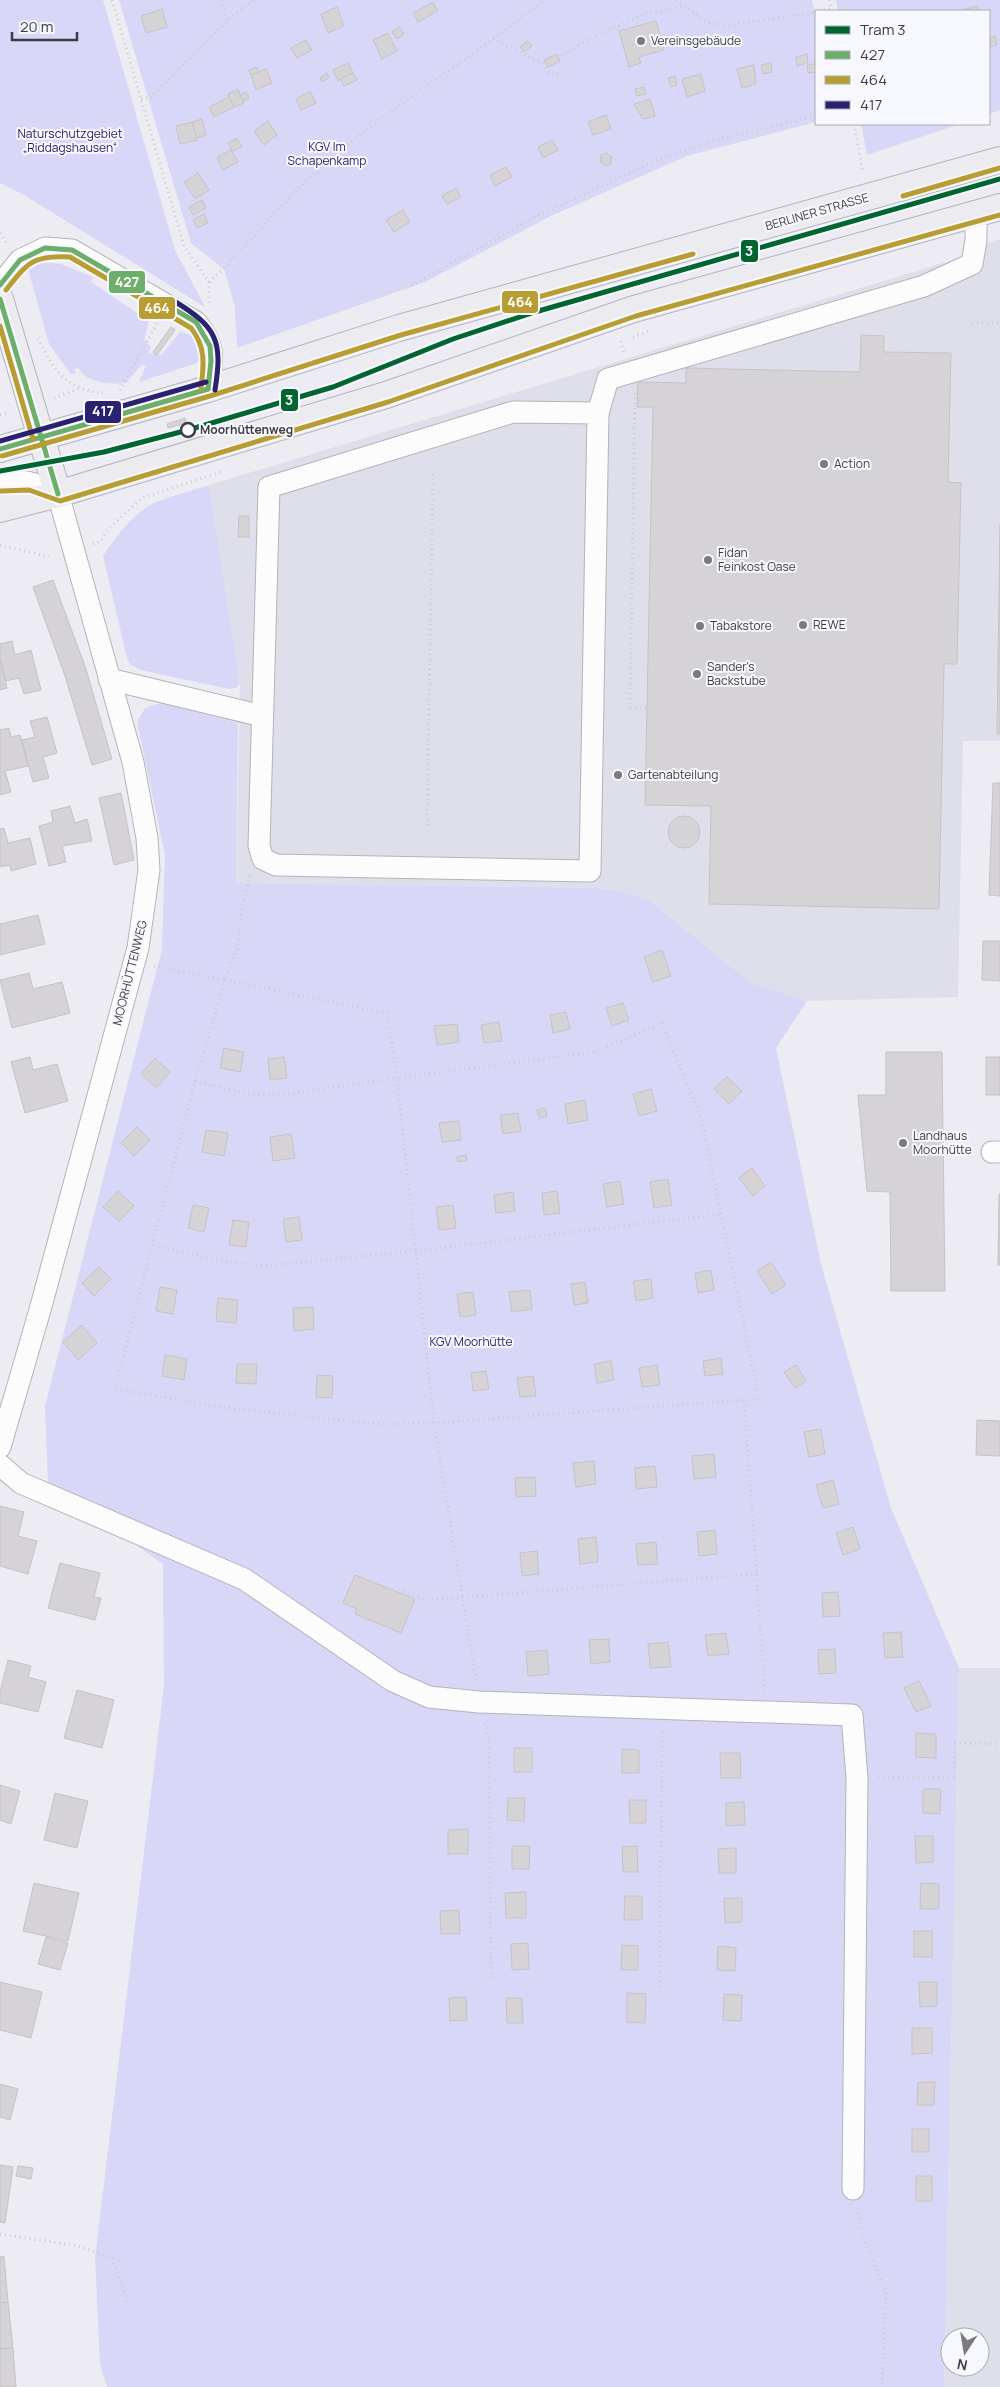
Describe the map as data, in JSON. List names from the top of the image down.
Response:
{
  "streets": {
    "main road": ["BERLINER STRASSE"],
    "street": ["MOORHÜTTENWEG"]
  },
  "parks": ["Naturschutzgebiet „Riddagshausen“", "KGV Im Schapenkamp", "KGV Moorhütte"],
  "places": [
    "Vereinsgebäude",
    "Moorhüttenweg",
    "Action",
    "Fidan Feinkost Oase",
    "REWE",
    "Tabakstore",
    "Sander's Backstube",
    "Gartenabteilung",
    "Landhaus Moorhütte"
  ],
  "lines": [
    "transit line 464",
    "tram line 3",
    "transit line 427",
    "transit line 417"
  ],
  "legend": [
    "Tram 3",
    "427",
    "464",
    "417"
  ],
  "scale_bar": "20 m",
  "north": "bottom"
}
